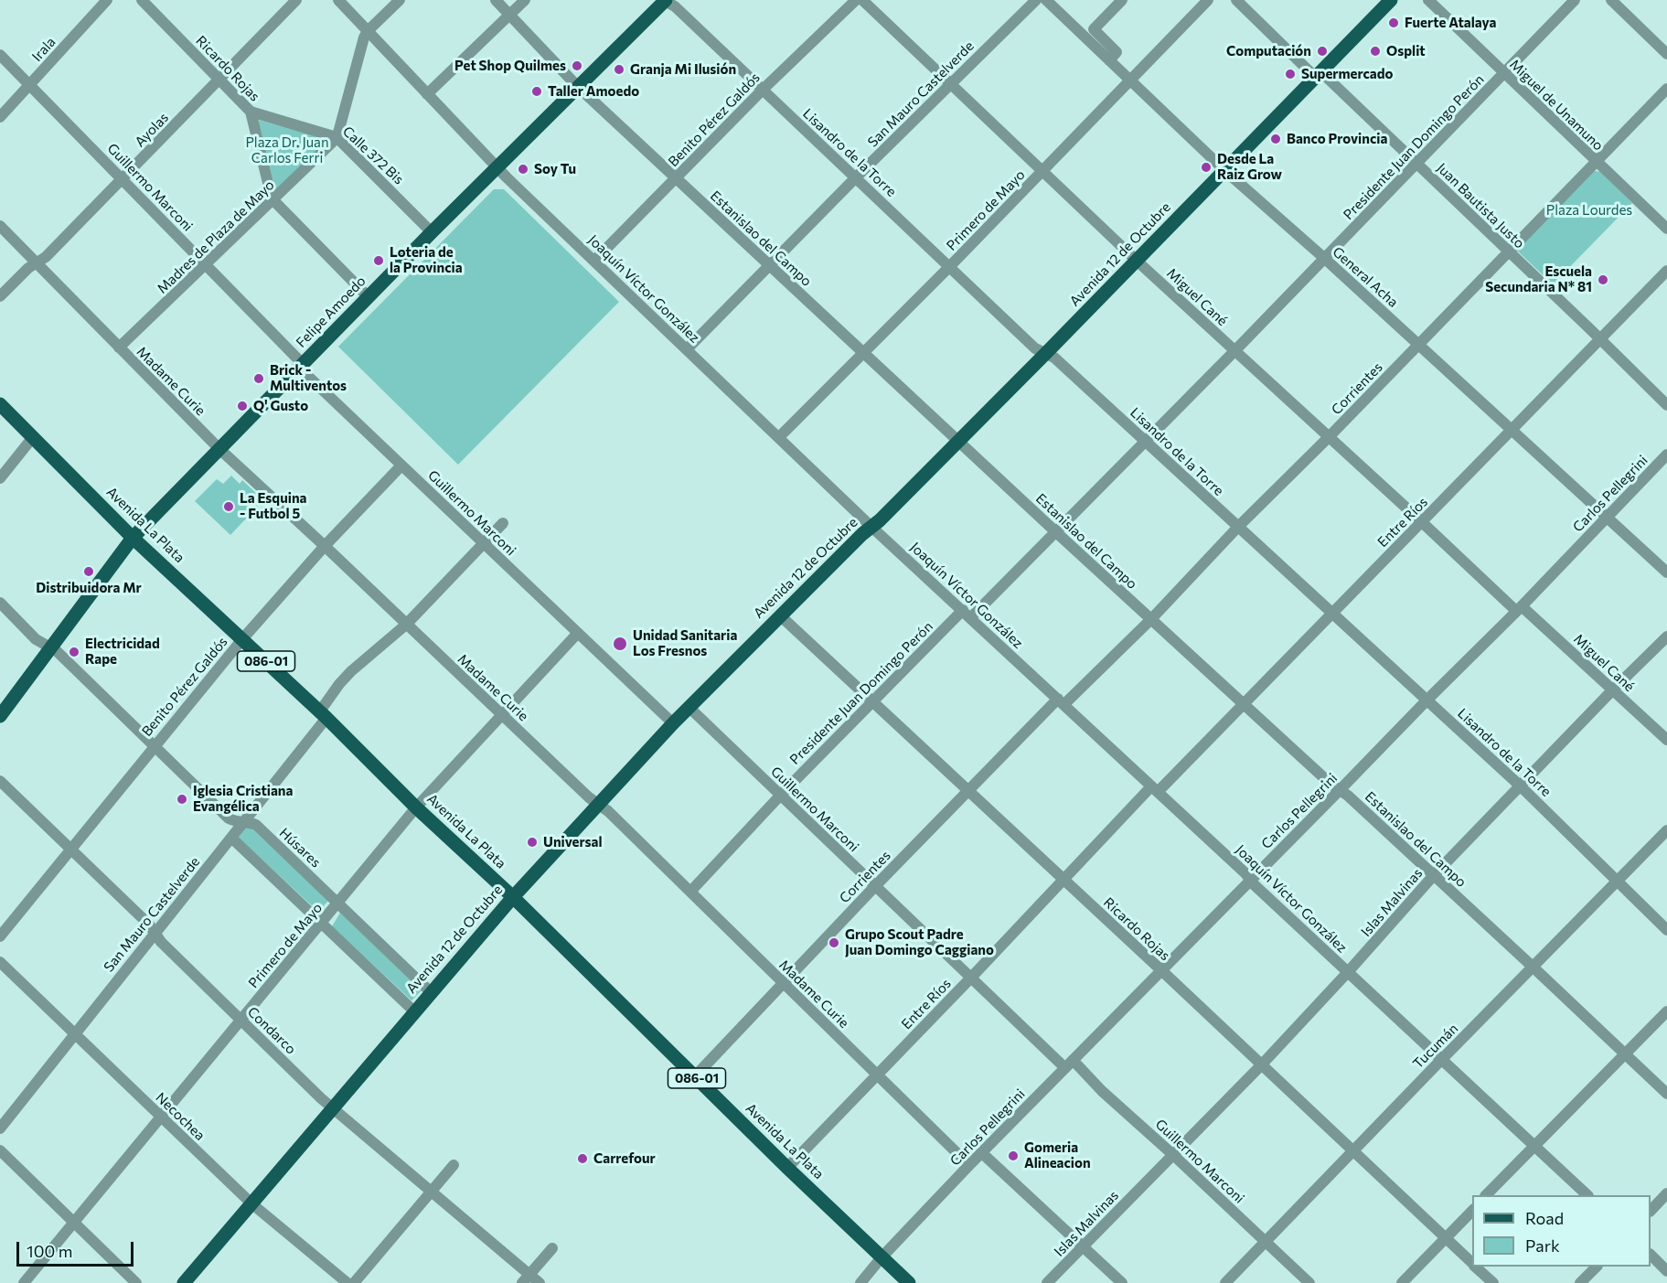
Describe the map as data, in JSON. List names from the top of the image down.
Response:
{
  "streets": {
    "main road": [
      "Avenida 12 de Octubre",
      "Felipe Amoedo",
      "Avenida La Plata",
      "086-01"
    ],
    "street": [
      "Irala",
      "Ricardo Rojas",
      "San Mauro Castelverde",
      "Miguel de Unamuno",
      "Benito Pérez Galdós",
      "Ayolas",
      "Presidente Juan Domingo Perón",
      "Lisandro de la Torre",
      "Calle 372 Bis",
      "Guillermo Marconi",
      "Juan Bautista Justo",
      "Primero de Mayo",
      "Madres de Plaza de Mayo",
      "Estanislao del Campo",
      "General Acha",
      "Joaquín Víctor González",
      "Miguel Cané",
      "Madame Curie",
      "Corrientes",
      "Carlos Pellegrini",
      "Entre Ríos",
      "Húsares",
      "Islas Malvinas",
      "Condarco",
      "Tucumán",
      "Necochea"
    ]
  },
  "crossings": [
    ["Irala", "Guillermo Marconi"],
    ["Ricardo Rojas", "Ayolas"],
    ["Ricardo Rojas", "Presidente Juan Domingo Perón"],
    ["Ricardo Rojas", "Calle 372 Bis"],
    ["Ricardo Rojas", "Madres de Plaza de Mayo"],
    ["Ricardo Rojas", "Avenida 12 de Octubre"],
    ["Ricardo Rojas", "Felipe Amoedo"],
    ["Ricardo Rojas", "Corrientes"],
    ["Ricardo Rojas", "Carlos Pellegrini"],
    ["Ricardo Rojas", "Entre Ríos"],
    ["Ricardo Rojas", "Islas Malvinas"],
    ["Ricardo Rojas", "Tucumán"],
    ["San Mauro Castelverde", "Lisandro de la Torre"],
    ["San Mauro Castelverde", "Guillermo Marconi"],
    ["San Mauro Castelverde", "Estanislao del Campo"],
    ["San Mauro Castelverde", "Joaquín Víctor González"],
    ["San Mauro Castelverde", "Miguel Cané"],
    ["San Mauro Castelverde", "Madame Curie"],
    ["San Mauro Castelverde", "Avenida La Plata"],
    ["San Mauro Castelverde", "Húsares"],
    ["San Mauro Castelverde", "Condarco"],
    ["San Mauro Castelverde", "Necochea"],
    ["Miguel de Unamuno", "Presidente Juan Domingo Perón"],
    ["Miguel de Unamuno", "Corrientes"],
    ["Benito Pérez Galdós", "Lisandro de la Torre"],
    ["Benito Pérez Galdós", "Guillermo Marconi"],
    ["Benito Pérez Galdós", "Estanislao del Campo"],
    ["Benito Pérez Galdós", "Joaquín Víctor González"],
    ["Benito Pérez Galdós", "Madame Curie"],
    ["Benito Pérez Galdós", "Avenida La Plata"],
    ["Benito Pérez Galdós", "Húsares"],
    ["Benito Pérez Galdós", "Condarco"],
    ["Ayolas", "Guillermo Marconi"],
    ["Ayolas", "Madame Curie"],
    ["Presidente Juan Domingo Perón", "Lisandro de la Torre"],
    ["Presidente Juan Domingo Perón", "Guillermo Marconi"],
    ["Presidente Juan Domingo Perón", "Juan Bautista Justo"],
    ["Presidente Juan Domingo Perón", "Estanislao del Campo"],
    ["Presidente Juan Domingo Perón", "General Acha"],
    ["Presidente Juan Domingo Perón", "Joaquín Víctor González"],
    ["Presidente Juan Domingo Perón", "Miguel Cané"],
    ["Presidente Juan Domingo Perón", "Madame Curie"],
    ["Lisandro de la Torre", "Primero de Mayo"],
    ["Lisandro de la Torre", "Avenida 12 de Octubre"],
    ["Lisandro de la Torre", "Felipe Amoedo"],
    ["Lisandro de la Torre", "Corrientes"],
    ["Lisandro de la Torre", "Carlos Pellegrini"],
    ["Lisandro de la Torre", "Entre Ríos"],
    ["Lisandro de la Torre", "Islas Malvinas"],
    ["Lisandro de la Torre", "Tucumán"],
    ["Calle 372 Bis", "Madres de Plaza de Mayo"],
    ["Calle 372 Bis", "Felipe Amoedo"],
    ["Guillermo Marconi", "Primero de Mayo"],
    ["Guillermo Marconi", "Madres de Plaza de Mayo"],
    ["Guillermo Marconi", "Avenida 12 de Octubre"],
    ["Guillermo Marconi", "Felipe Amoedo"],
    ["Guillermo Marconi", "Corrientes"],
    ["Guillermo Marconi", "Carlos Pellegrini"],
    ["Guillermo Marconi", "Entre Ríos"],
    ["Guillermo Marconi", "Islas Malvinas"],
    ["Guillermo Marconi", "Tucumán"],
    ["Juan Bautista Justo", "Avenida 12 de Octubre"],
    ["Juan Bautista Justo", "Corrientes"],
    ["Juan Bautista Justo", "Entre Ríos"],
    ["Primero de Mayo", "Estanislao del Campo"],
    ["Primero de Mayo", "General Acha"],
    ["Primero de Mayo", "Joaquín Víctor González"],
    ["Primero de Mayo", "Miguel Cané"],
    ["Primero de Mayo", "Madame Curie"],
    ["Primero de Mayo", "Avenida La Plata"],
    ["Primero de Mayo", "Húsares"],
    ["Primero de Mayo", "Condarco"],
    ["Primero de Mayo", "Necochea"],
    ["Madres de Plaza de Mayo", "Joaquín Víctor González"],
    ["Madres de Plaza de Mayo", "Madame Curie"],
    ["Estanislao del Campo", "Avenida 12 de Octubre"],
    ["Estanislao del Campo", "Felipe Amoedo"],
    ["Estanislao del Campo", "Corrientes"],
    ["Estanislao del Campo", "Carlos Pellegrini"],
    ["Estanislao del Campo", "Entre Ríos"],
    ["Estanislao del Campo", "Islas Malvinas"],
    ["Estanislao del Campo", "Tucumán"],
    ["Avenida 12 de Octubre", "General Acha"],
    ["Avenida 12 de Octubre", "Joaquín Víctor González"],
    ["Avenida 12 de Octubre", "Miguel Cané"],
    ["Avenida 12 de Octubre", "Madame Curie"],
    ["Avenida 12 de Octubre", "Avenida La Plata"],
    ["Avenida 12 de Octubre", "Húsares"],
    ["Avenida 12 de Octubre", "Condarco"],
    ["Avenida 12 de Octubre", "Necochea"],
    ["General Acha", "Corrientes"],
    ["General Acha", "Carlos Pellegrini"],
    ["General Acha", "Entre Ríos"],
    ["Joaquín Víctor González", "Felipe Amoedo"],
    ["Joaquín Víctor González", "Corrientes"],
    ["Joaquín Víctor González", "Carlos Pellegrini"],
    ["Joaquín Víctor González", "Entre Ríos"],
    ["Joaquín Víctor González", "Islas Malvinas"],
    ["Joaquín Víctor González", "Tucumán"],
    ["Miguel Cané", "Corrientes"],
    ["Miguel Cané", "Carlos Pellegrini"],
    ["Miguel Cané", "Entre Ríos"],
    ["Miguel Cané", "Islas Malvinas"],
    ["Felipe Amoedo", "Madame Curie"],
    ["Felipe Amoedo", "Avenida La Plata"],
    ["Felipe Amoedo", "Húsares"],
    ["Madame Curie", "Corrientes"],
    ["Madame Curie", "Carlos Pellegrini"],
    ["Madame Curie", "Entre Ríos"],
    ["Corrientes", "Avenida La Plata"],
    ["Carlos Pellegrini", "Avenida La Plata"],
    ["Entre Ríos", "Avenida La Plata"]
  ],
  "parks": ["Plaza Dr. Juan Carlos Ferri", "Plaza Lourdes"],
  "places": [
    "Fuerte Atalaya",
    "Computación",
    "Osplit",
    "Pet Shop Quilmes",
    "Granja Mi Ilusión",
    "Supermercado",
    "Taller Amoedo",
    "Banco Provincia",
    "Desde La Raiz Grow",
    "Soy Tu",
    "Loteria de la Provincia",
    "Escuela Secundaria N* 81",
    "Brick - Multiventos",
    "Q' Gusto",
    "La Esquina - Futbol 5",
    "Distribuidora Mr",
    "Unidad Sanitaria Los Fresnos",
    "Electricidad Rape",
    "Iglesia Cristiana Evangélica",
    "Universal",
    "Grupo Scout Padre Juan Domingo Caggiano",
    "Gomeria Alineacion",
    "Carrefour"
  ],
  "legend": ["Road", "Park"],
  "scale_bar": "100 m"
}
